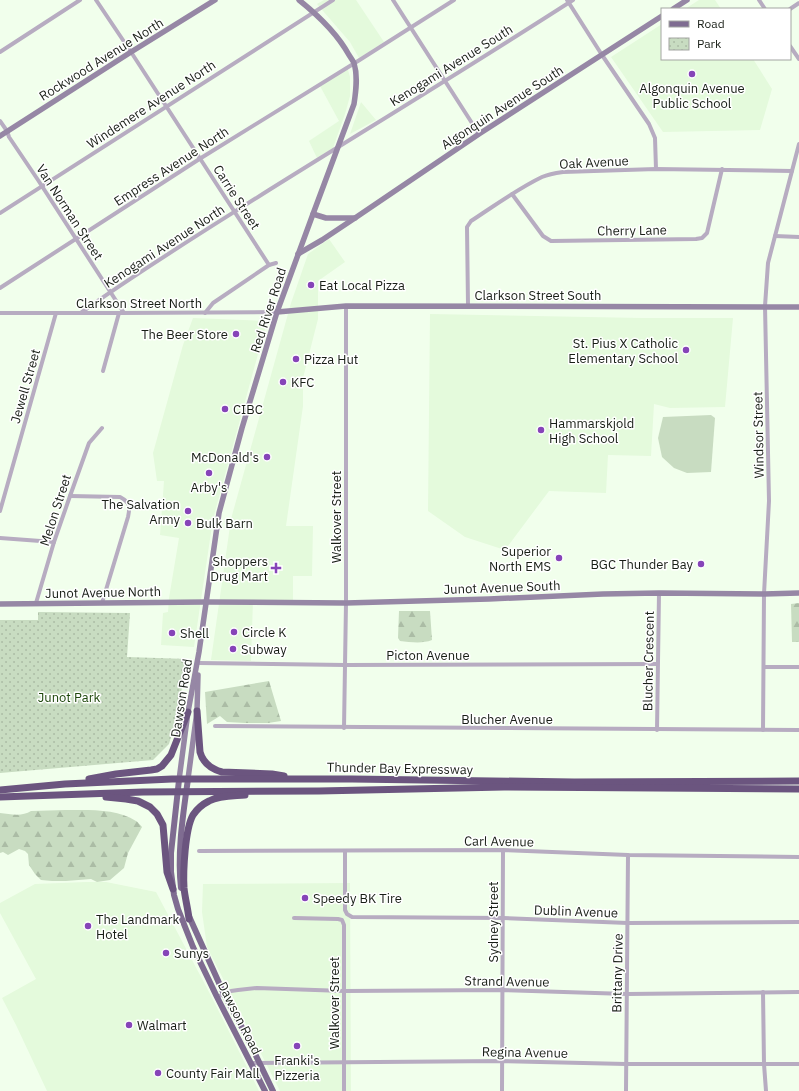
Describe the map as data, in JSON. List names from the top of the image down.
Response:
{
  "streets": {
    "highway": ["Thunder Bay Expressway"],
    "main road": [
      "Rockwood Avenue North",
      "Algonquin Avenue South",
      "Clarkson Street South",
      "Red River Road",
      "Junot Avenue South",
      "Junot Avenue North",
      "Dawson Road"
    ],
    "street": [
      "Kenogami Avenue South",
      "Windemere Avenue North",
      "Oak Avenue",
      "Empress Avenue North",
      "Carrie Street",
      "Van Norman Street",
      "Cherry Lane",
      "Kenogami Avenue North",
      "Clarkson Street North",
      "Jewell Street",
      "Windsor Street",
      "Melon Street",
      "Walkover Street",
      "Picton Avenue",
      "Blucher Crescent",
      "Blucher Avenue",
      "Carl Avenue",
      "Dublin Avenue",
      "Sydney Street",
      "Brittany Drive",
      "Strand Avenue",
      "Regina Avenue"
    ]
  },
  "crossings": [
    ["Rockwood Avenue North", "Carrie Street"],
    ["Rockwood Avenue North", "Van Norman Street"],
    ["Kenogami Avenue South", "Kenogami Avenue North"],
    ["Kenogami Avenue South", "Red River Road"],
    ["Windemere Avenue North", "Carrie Street"],
    ["Windemere Avenue North", "Van Norman Street"],
    ["Windemere Avenue North", "Red River Road"],
    ["Algonquin Avenue South", "Red River Road"],
    ["Oak Avenue", "Cherry Lane"],
    ["Oak Avenue", "Clarkson Street South"],
    ["Oak Avenue", "Windsor Street"],
    ["Empress Avenue North", "Carrie Street"],
    ["Empress Avenue North", "Van Norman Street"],
    ["Empress Avenue North", "Red River Road"],
    ["Carrie Street", "Kenogami Avenue North"],
    ["Van Norman Street", "Kenogami Avenue North"],
    ["Van Norman Street", "Clarkson Street North"],
    ["Kenogami Avenue North", "Clarkson Street North"],
    ["Kenogami Avenue North", "Red River Road"],
    ["Clarkson Street South", "Clarkson Street North"],
    ["Clarkson Street South", "Red River Road"],
    ["Clarkson Street South", "Windsor Street"],
    ["Clarkson Street South", "Walkover Street"],
    ["Clarkson Street North", "Red River Road"],
    ["Clarkson Street North", "Jewell Street"],
    ["Red River Road", "Junot Avenue South"],
    ["Red River Road", "Junot Avenue North"],
    ["Red River Road", "Dawson Road"],
    ["Windsor Street", "Junot Avenue South"],
    ["Windsor Street", "Blucher Avenue"],
    ["Melon Street", "Junot Avenue North"],
    ["Walkover Street", "Junot Avenue South"],
    ["Walkover Street", "Picton Avenue"],
    ["Walkover Street", "Blucher Avenue"],
    ["Walkover Street", "Strand Avenue"],
    ["Walkover Street", "Regina Avenue"],
    ["Junot Avenue South", "Junot Avenue North"],
    ["Junot Avenue South", "Blucher Crescent"],
    ["Picton Avenue", "Blucher Crescent"],
    ["Picton Avenue", "Dawson Road"],
    ["Blucher Crescent", "Blucher Avenue"],
    ["Dawson Road", "Thunder Bay Expressway"],
    ["Dawson Road", "Strand Avenue"],
    ["Dawson Road", "Regina Avenue"],
    ["Carl Avenue", "Dublin Avenue"],
    ["Carl Avenue", "Sydney Street"],
    ["Carl Avenue", "Brittany Drive"],
    ["Dublin Avenue", "Sydney Street"],
    ["Dublin Avenue", "Brittany Drive"],
    ["Sydney Street", "Strand Avenue"],
    ["Sydney Street", "Regina Avenue"],
    ["Brittany Drive", "Strand Avenue"],
    ["Brittany Drive", "Regina Avenue"]
  ],
  "parks": ["Junot Park"],
  "places": {
    "other": [
      "Algonquin Avenue Public School",
      "Eat Local Pizza",
      "The Beer Store",
      "St. Pius X Catholic Elementary School",
      "Pizza Hut",
      "KFC",
      "CIBC",
      "Hammarskjold High School",
      "McDonald's",
      "Arby's",
      "The Salvation Army",
      "Bulk Barn",
      "Superior North EMS",
      "BGC Thunder Bay",
      "Circle K",
      "Shell",
      "Subway",
      "Speedy BK Tire",
      "The Landmark Hotel",
      "Sunys",
      "Walmart",
      "Franki's Pizzeria",
      "County Fair Mall"
    ],
    "health": ["Shoppers Drug Mart"]
  },
  "legend": ["Road", "Park"]
}
